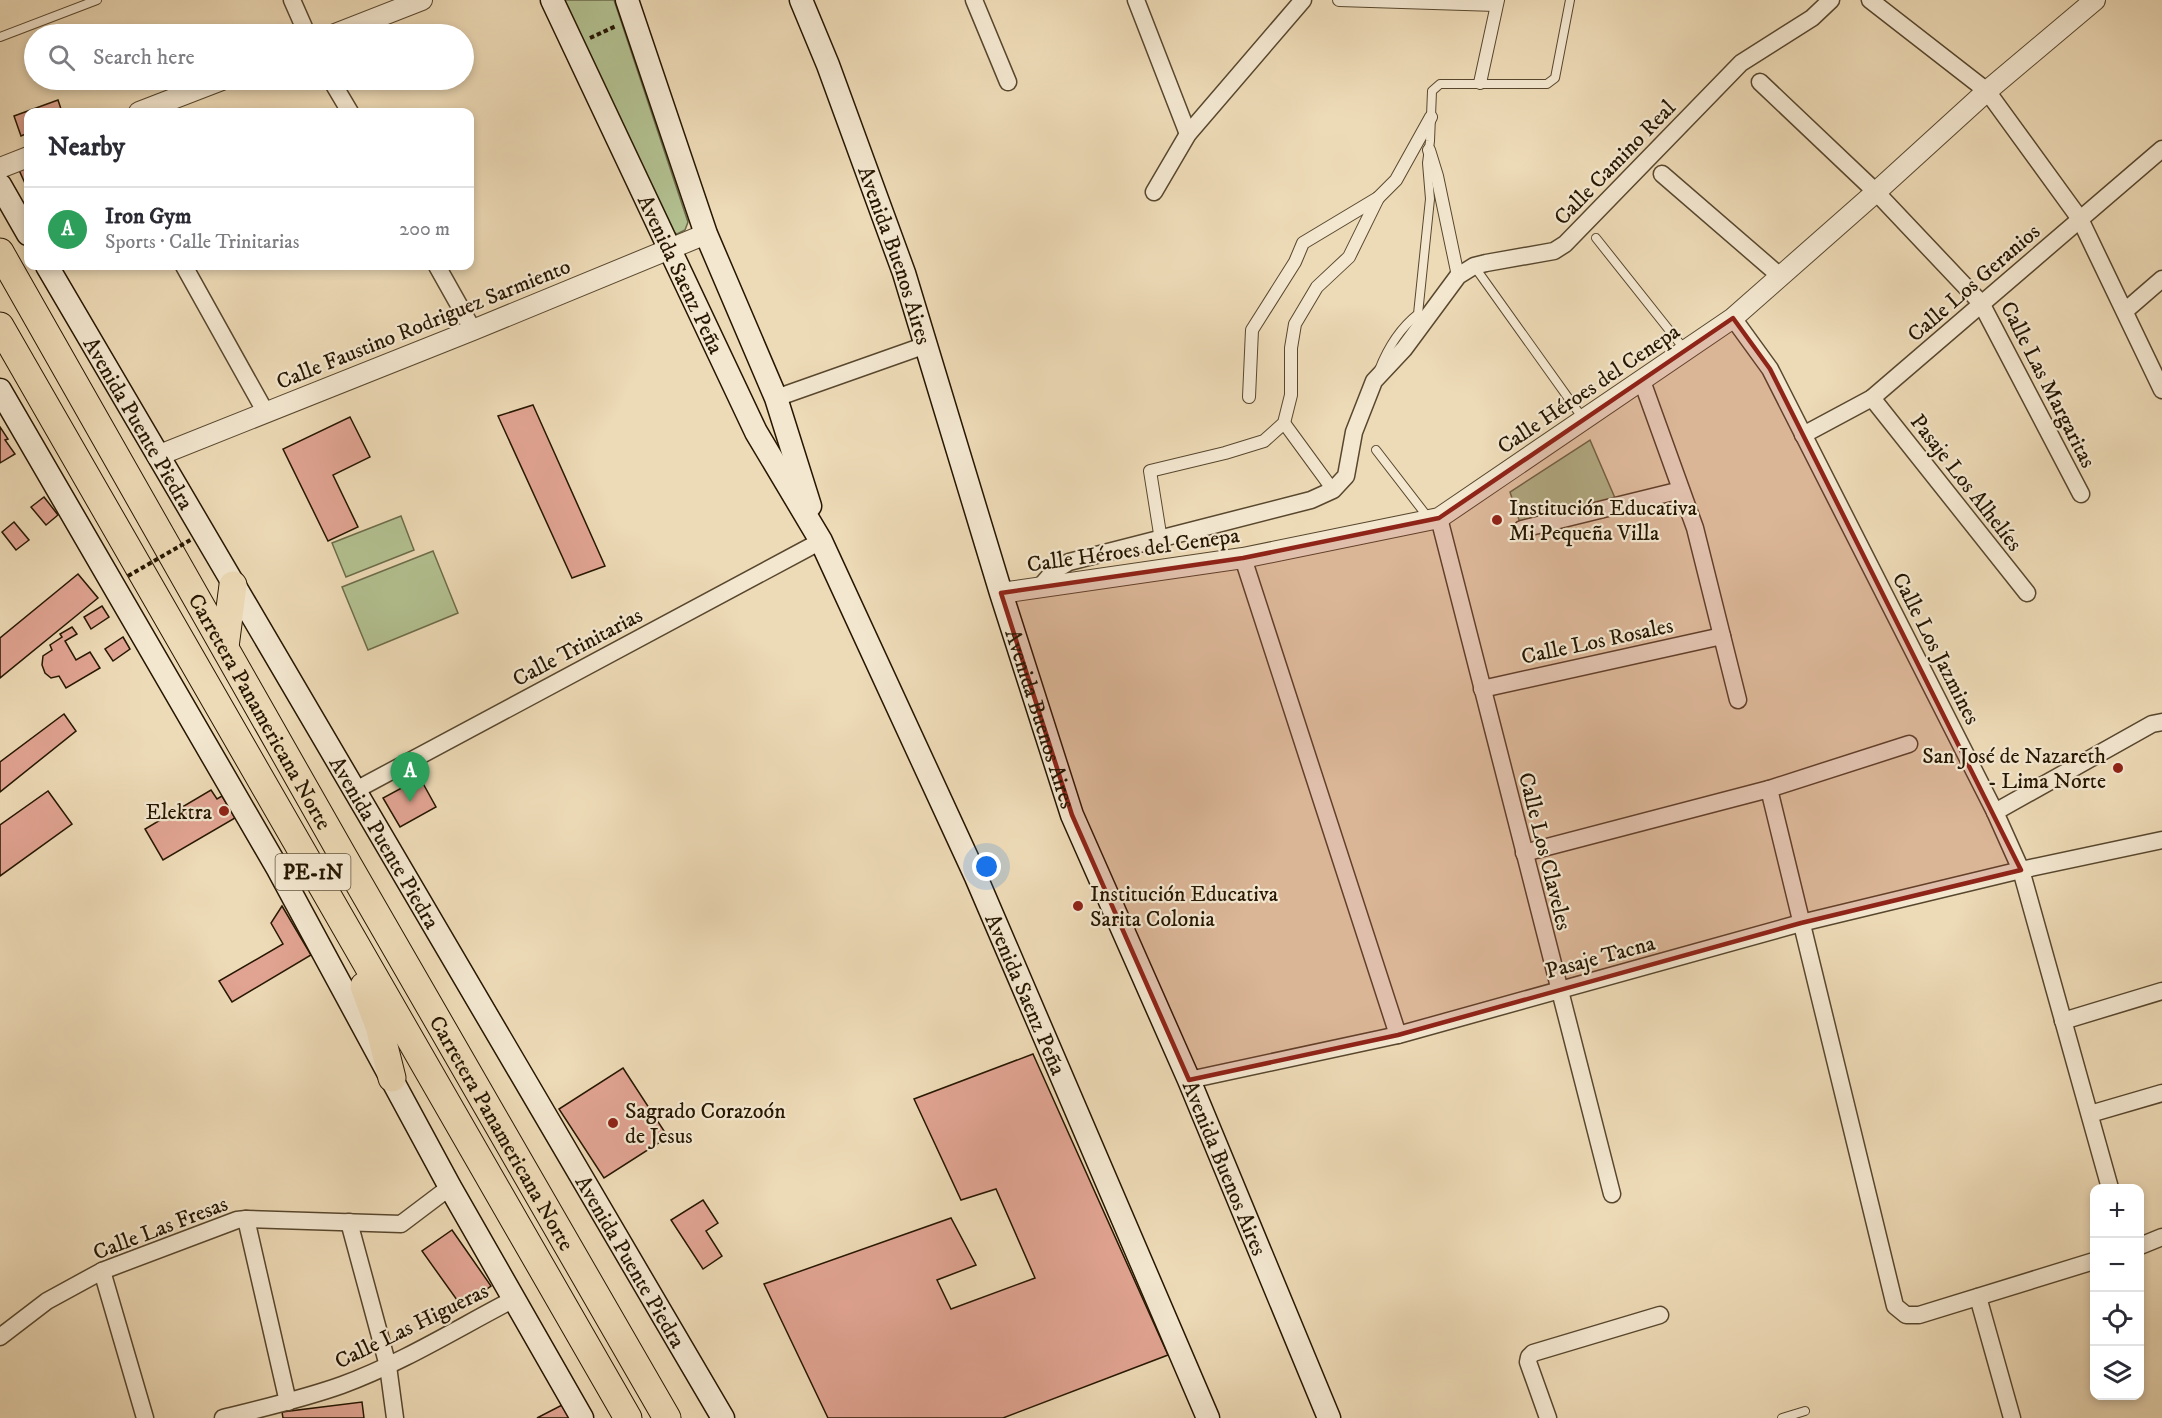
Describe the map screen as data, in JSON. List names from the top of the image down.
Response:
{
  "streets": {
    "highway": ["Carretera Panamericana Norte", "PE-1N"],
    "main road": ["Avenida Buenos Aires", "Avenida Saenz Peña", "Avenida Puente Piedra"],
    "street": [
      "Calle Camino Real",
      "Calle Los Geranios",
      "Calle Faustino Rodriguez Sarmiento",
      "Calle Las Margaritas",
      "Calle Héroes del Cenepa",
      "Pasaje Los Alhelíes",
      "Calle Los Rosales",
      "Calle Trinitarias",
      "Calle Los Jazmines",
      "Calle Los Claveles",
      "Pasaje Tacna",
      "Calle Las Fresas",
      "Calle Las Higueras"
    ]
  },
  "crossings": [
    ["Avenida Buenos Aires", "Calle Héroes del Cenepa"],
    ["Avenida Buenos Aires", "Pasaje Tacna"],
    ["Avenida Saenz Peña", "Calle Faustino Rodriguez Sarmiento"],
    ["Avenida Saenz Peña", "Calle Trinitarias"],
    ["Calle Los Geranios", "Calle Las Margaritas"],
    ["Calle Los Geranios", "Pasaje Los Alhelíes"],
    ["Calle Los Geranios", "Calle Los Jazmines"],
    ["Calle Faustino Rodriguez Sarmiento", "Avenida Puente Piedra"],
    ["Calle Las Margaritas", "Calle Héroes del Cenepa"],
    ["Calle Héroes del Cenepa", "Calle Los Jazmines"],
    ["Calle Héroes del Cenepa", "Calle Los Claveles"],
    ["Avenida Puente Piedra", "Calle Trinitarias"],
    ["Calle Los Rosales", "Calle Los Claveles"],
    ["Calle Los Jazmines", "Pasaje Tacna"],
    ["Calle Los Claveles", "Pasaje Tacna"]
  ],
  "places": [
    "Institución Educativa Mi Pequeña Villa",
    "San José de Nazareth - Lima Norte",
    "Elektra",
    "Institución Educativa Sarita Colonia",
    "Sagrado Corazoón de Jesus"
  ],
  "page": {
    "search": "Search here",
    "heading": "Nearby",
    "list": [
      {
        "mark": "A",
        "name": "Iron Gym",
        "note": "Sports · Calle Trinitarias",
        "value": "200 m"
      }
    ],
    "pins": "A",
    "map_buttons": ["+", "−"]
  }
}
